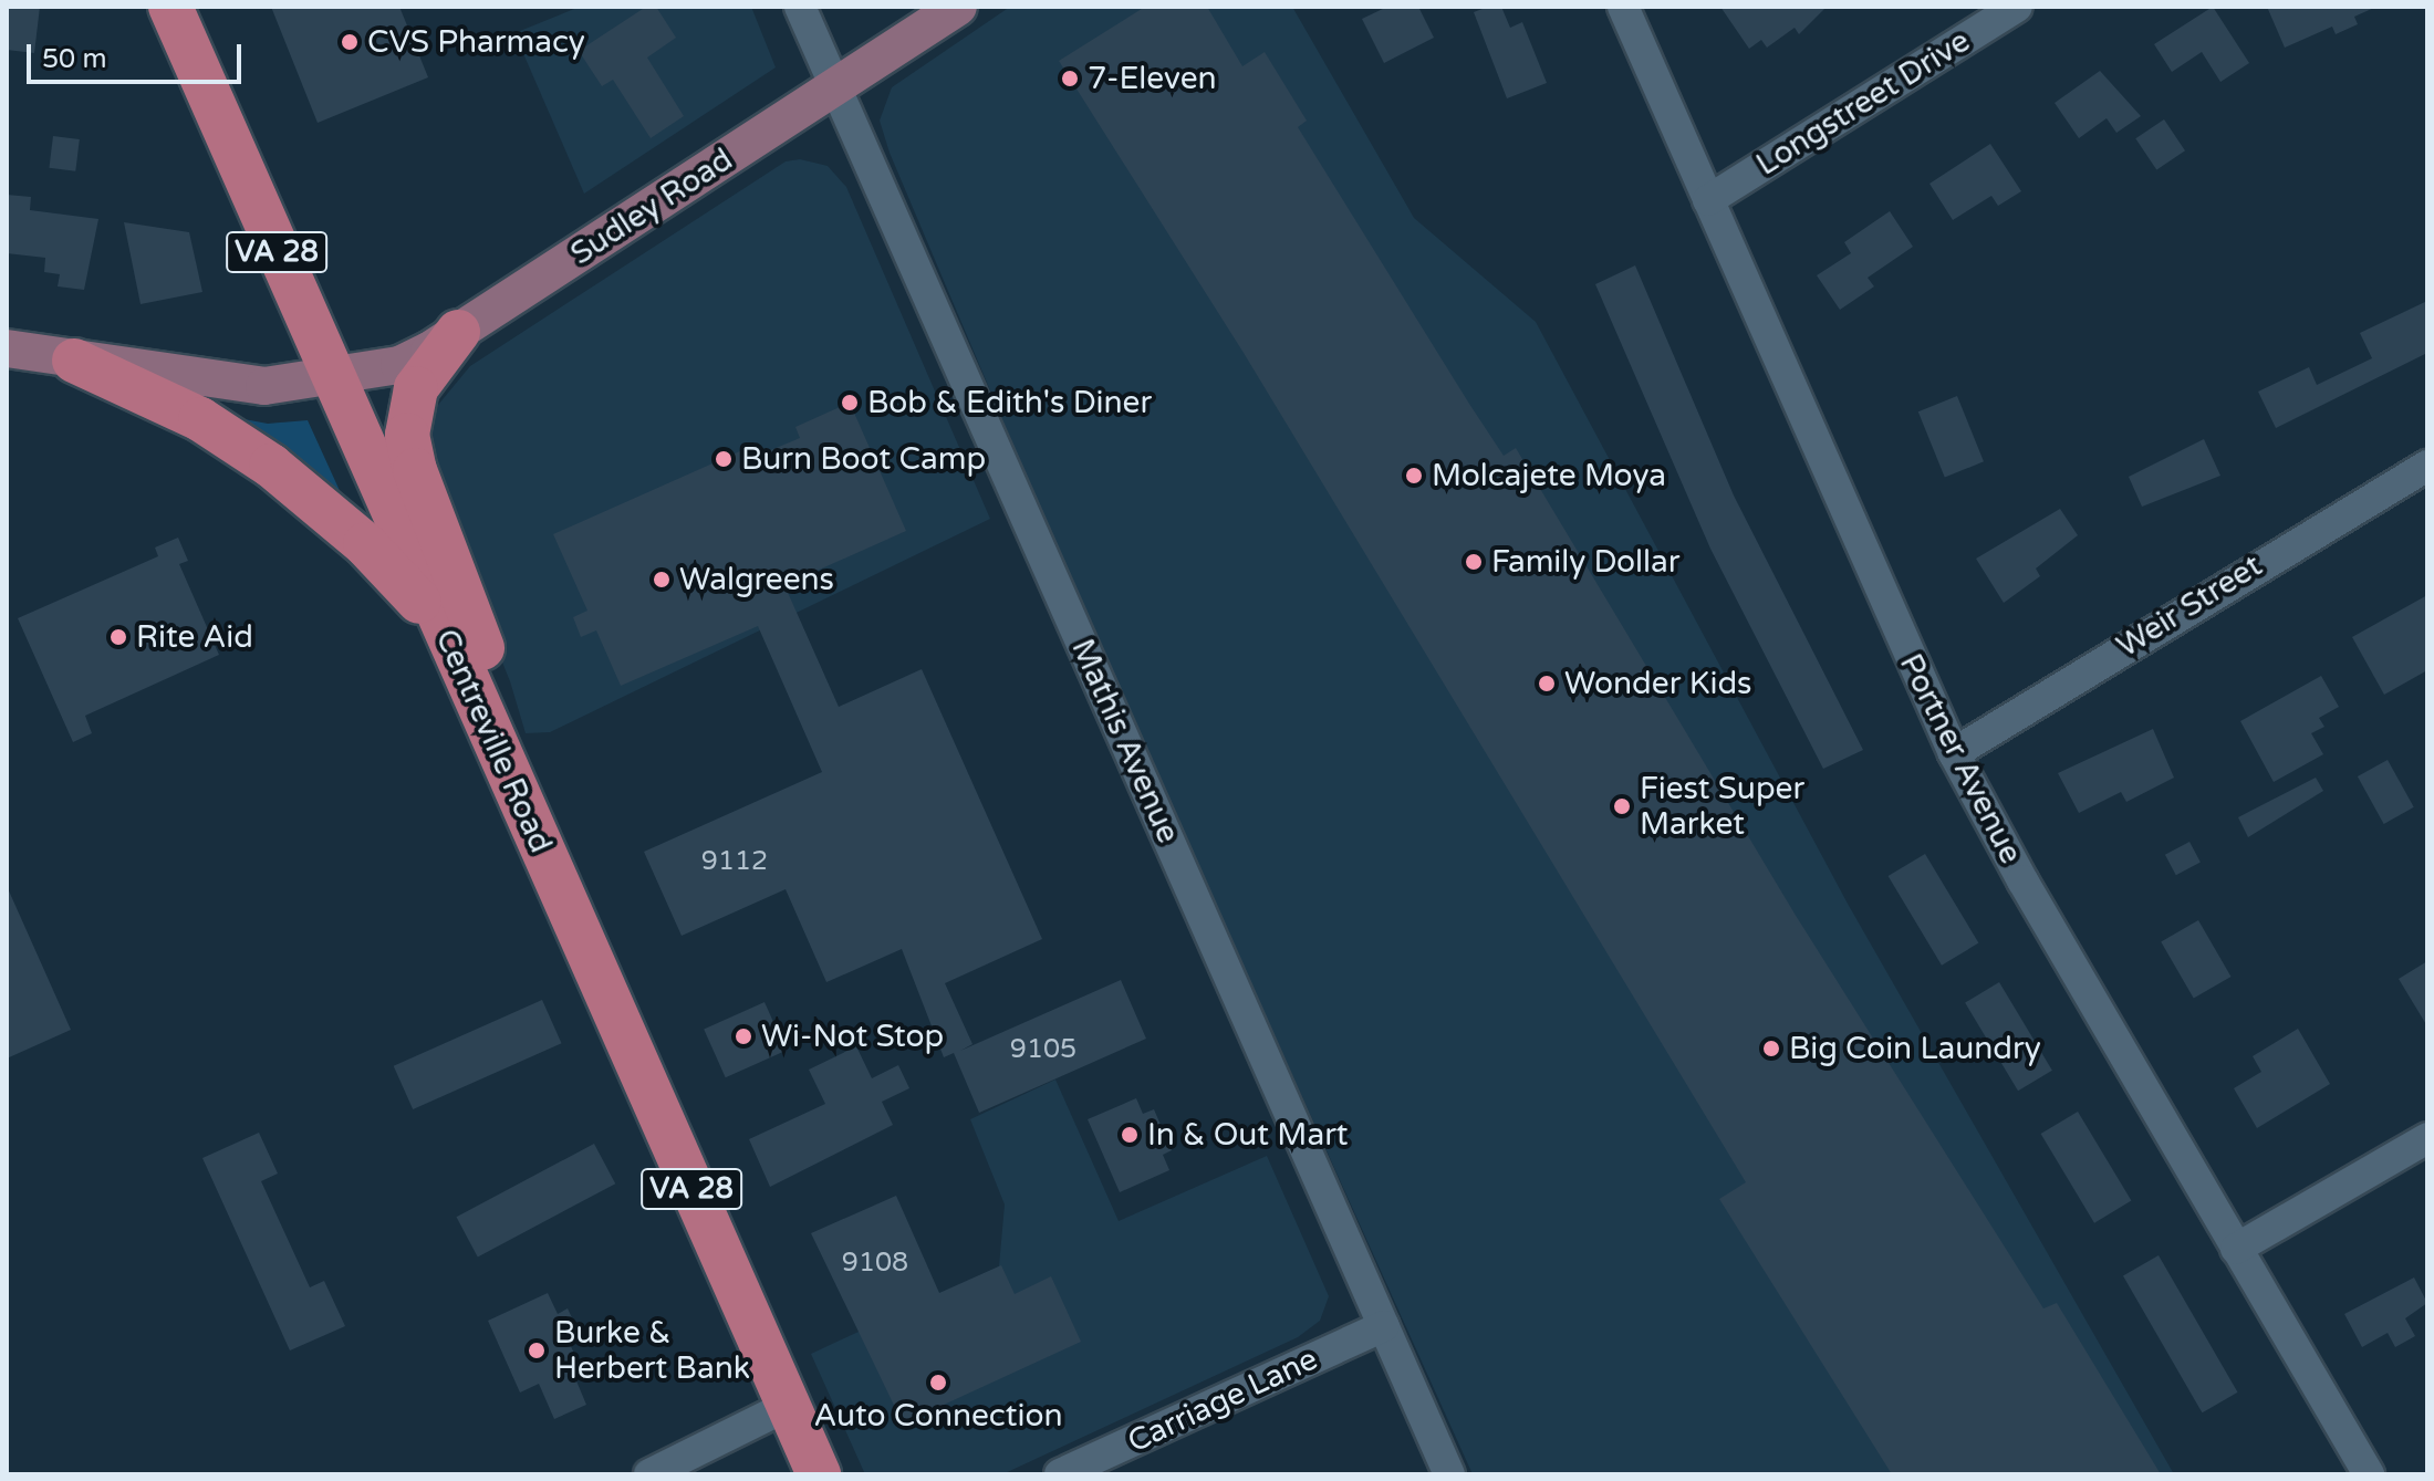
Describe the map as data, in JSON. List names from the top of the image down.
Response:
{
  "streets": {
    "highway": ["VA 28", "Centreville Road"],
    "main road": ["Sudley Road"],
    "street": [
      "Longstreet Drive",
      "Weir Street",
      "Mathis Avenue",
      "Portner Avenue",
      "Carriage Lane"
    ]
  },
  "crossings": [
    ["Longstreet Drive", "Portner Avenue"],
    ["Sudley Road", "Centreville Road"],
    ["Sudley Road", "Mathis Avenue"],
    ["Weir Street", "Portner Avenue"],
    ["Mathis Avenue", "Carriage Lane"]
  ],
  "places": [
    "CVS Pharmacy",
    "7-Eleven",
    "Bob & Edith's Diner",
    "Burn Boot Camp",
    "Molcajete Moya",
    "Family Dollar",
    "Walgreens",
    "Rite Aid",
    "Wonder Kids",
    "Fiest Super Market",
    "Wi-Not Stop",
    "Big Coin Laundry",
    "In & Out Mart",
    "Burke & Herbert Bank",
    "Auto Connection"
  ],
  "house_numbers": ["9112", "9105", "9108"],
  "scale_bar": "50 m"
}
